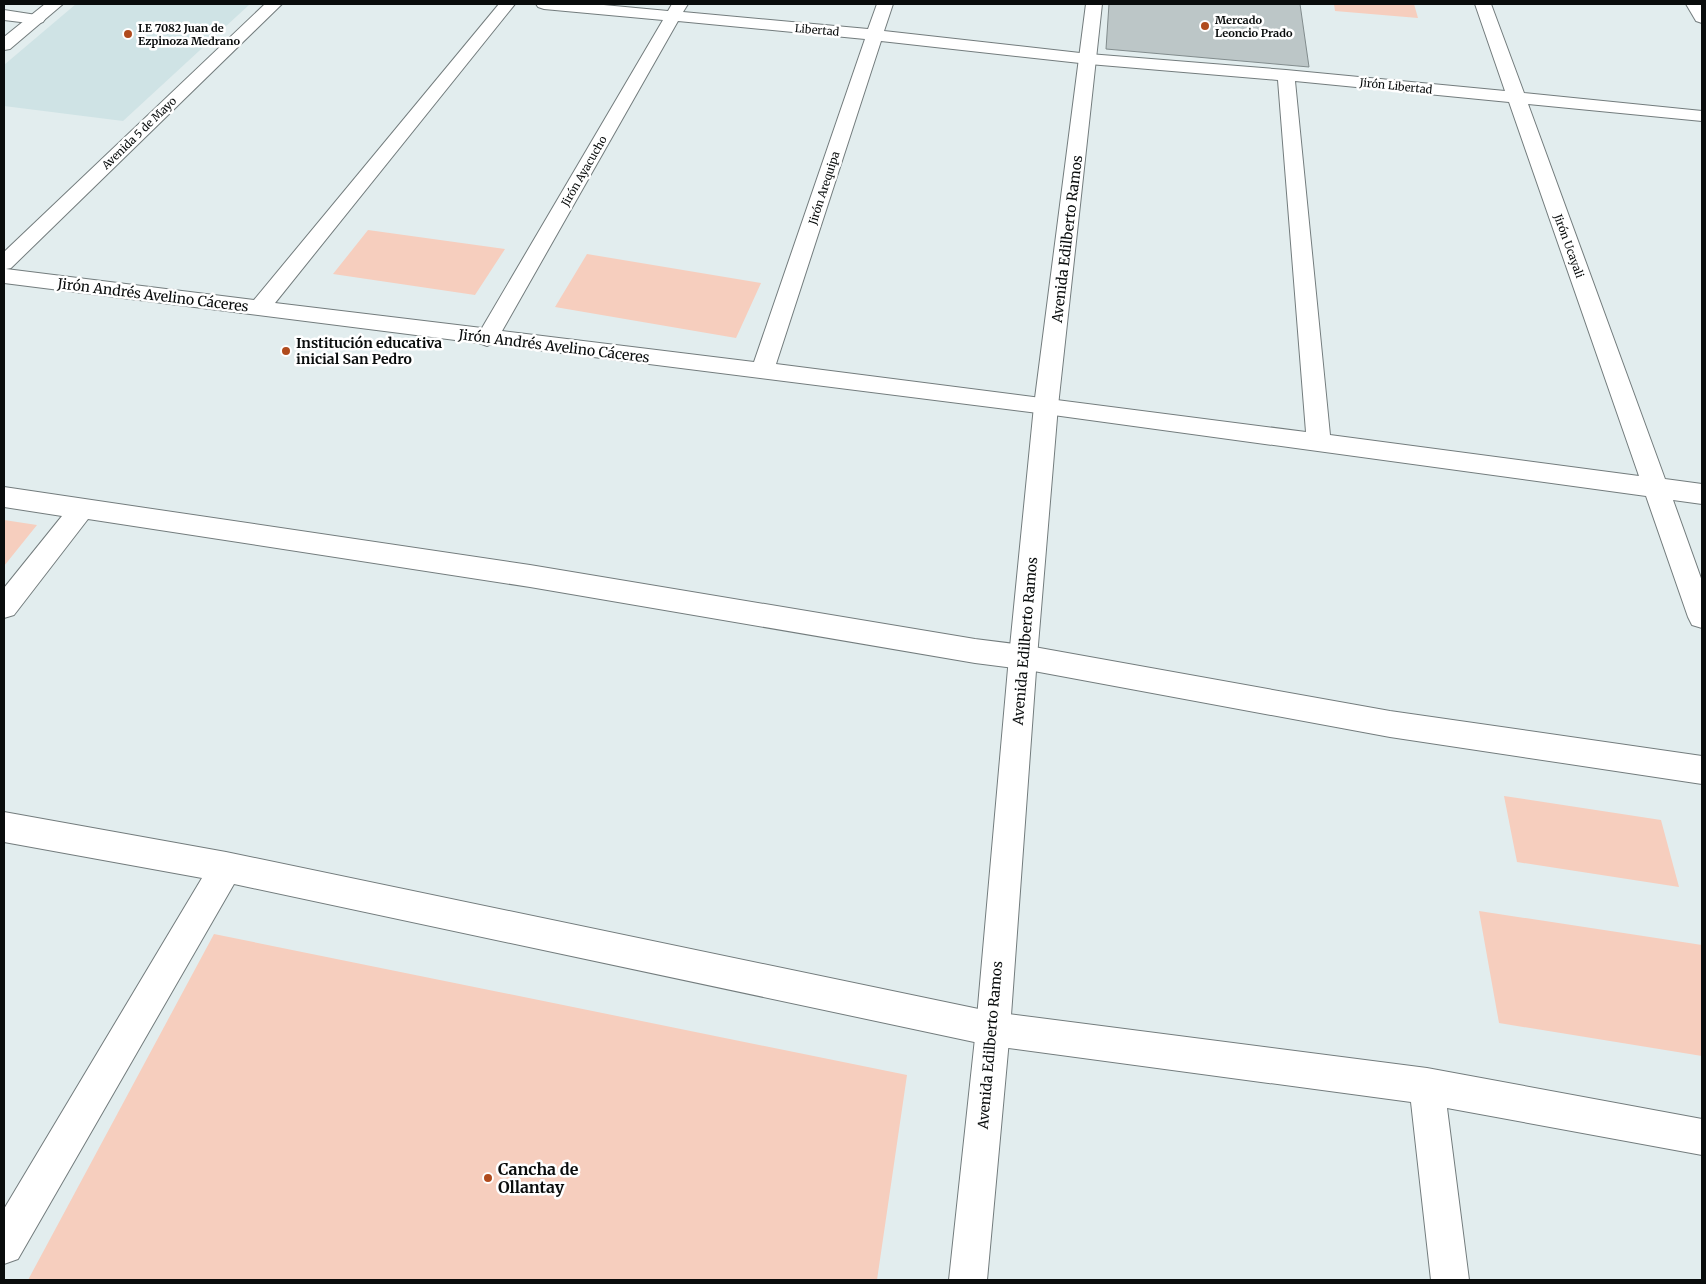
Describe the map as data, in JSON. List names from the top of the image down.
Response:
{
  "streets": {
    "street": [
      "Libertad",
      "Jirón Libertad",
      "Avenida 5 de Mayo",
      "Jirón Ayacucho",
      "Jirón Arequipa",
      "Avenida Edilberto Ramos",
      "Jirón Ucayali",
      "Jirón Andrés Avelino Cáceres"
    ]
  },
  "crossings": [
    ["Libertad", "Jirón Libertad"],
    ["Libertad", "Jirón Ayacucho"],
    ["Libertad", "Jirón Arequipa"],
    ["Libertad", "Avenida Edilberto Ramos"],
    ["Jirón Libertad", "Avenida Edilberto Ramos"],
    ["Jirón Libertad", "Jirón Ucayali"],
    ["Jirón Ayacucho", "Jirón Andrés Avelino Cáceres"],
    ["Jirón Arequipa", "Jirón Andrés Avelino Cáceres"],
    ["Avenida Edilberto Ramos", "Jirón Andrés Avelino Cáceres"],
    ["Jirón Ucayali", "Jirón Andrés Avelino Cáceres"]
  ],
  "places": [
    "Mercado Leoncio Prado",
    "I.E 7082 Juan de Ezpinoza Medrano",
    "Institución educativa inicial San Pedro",
    "Cancha de Ollantay"
  ]
}
